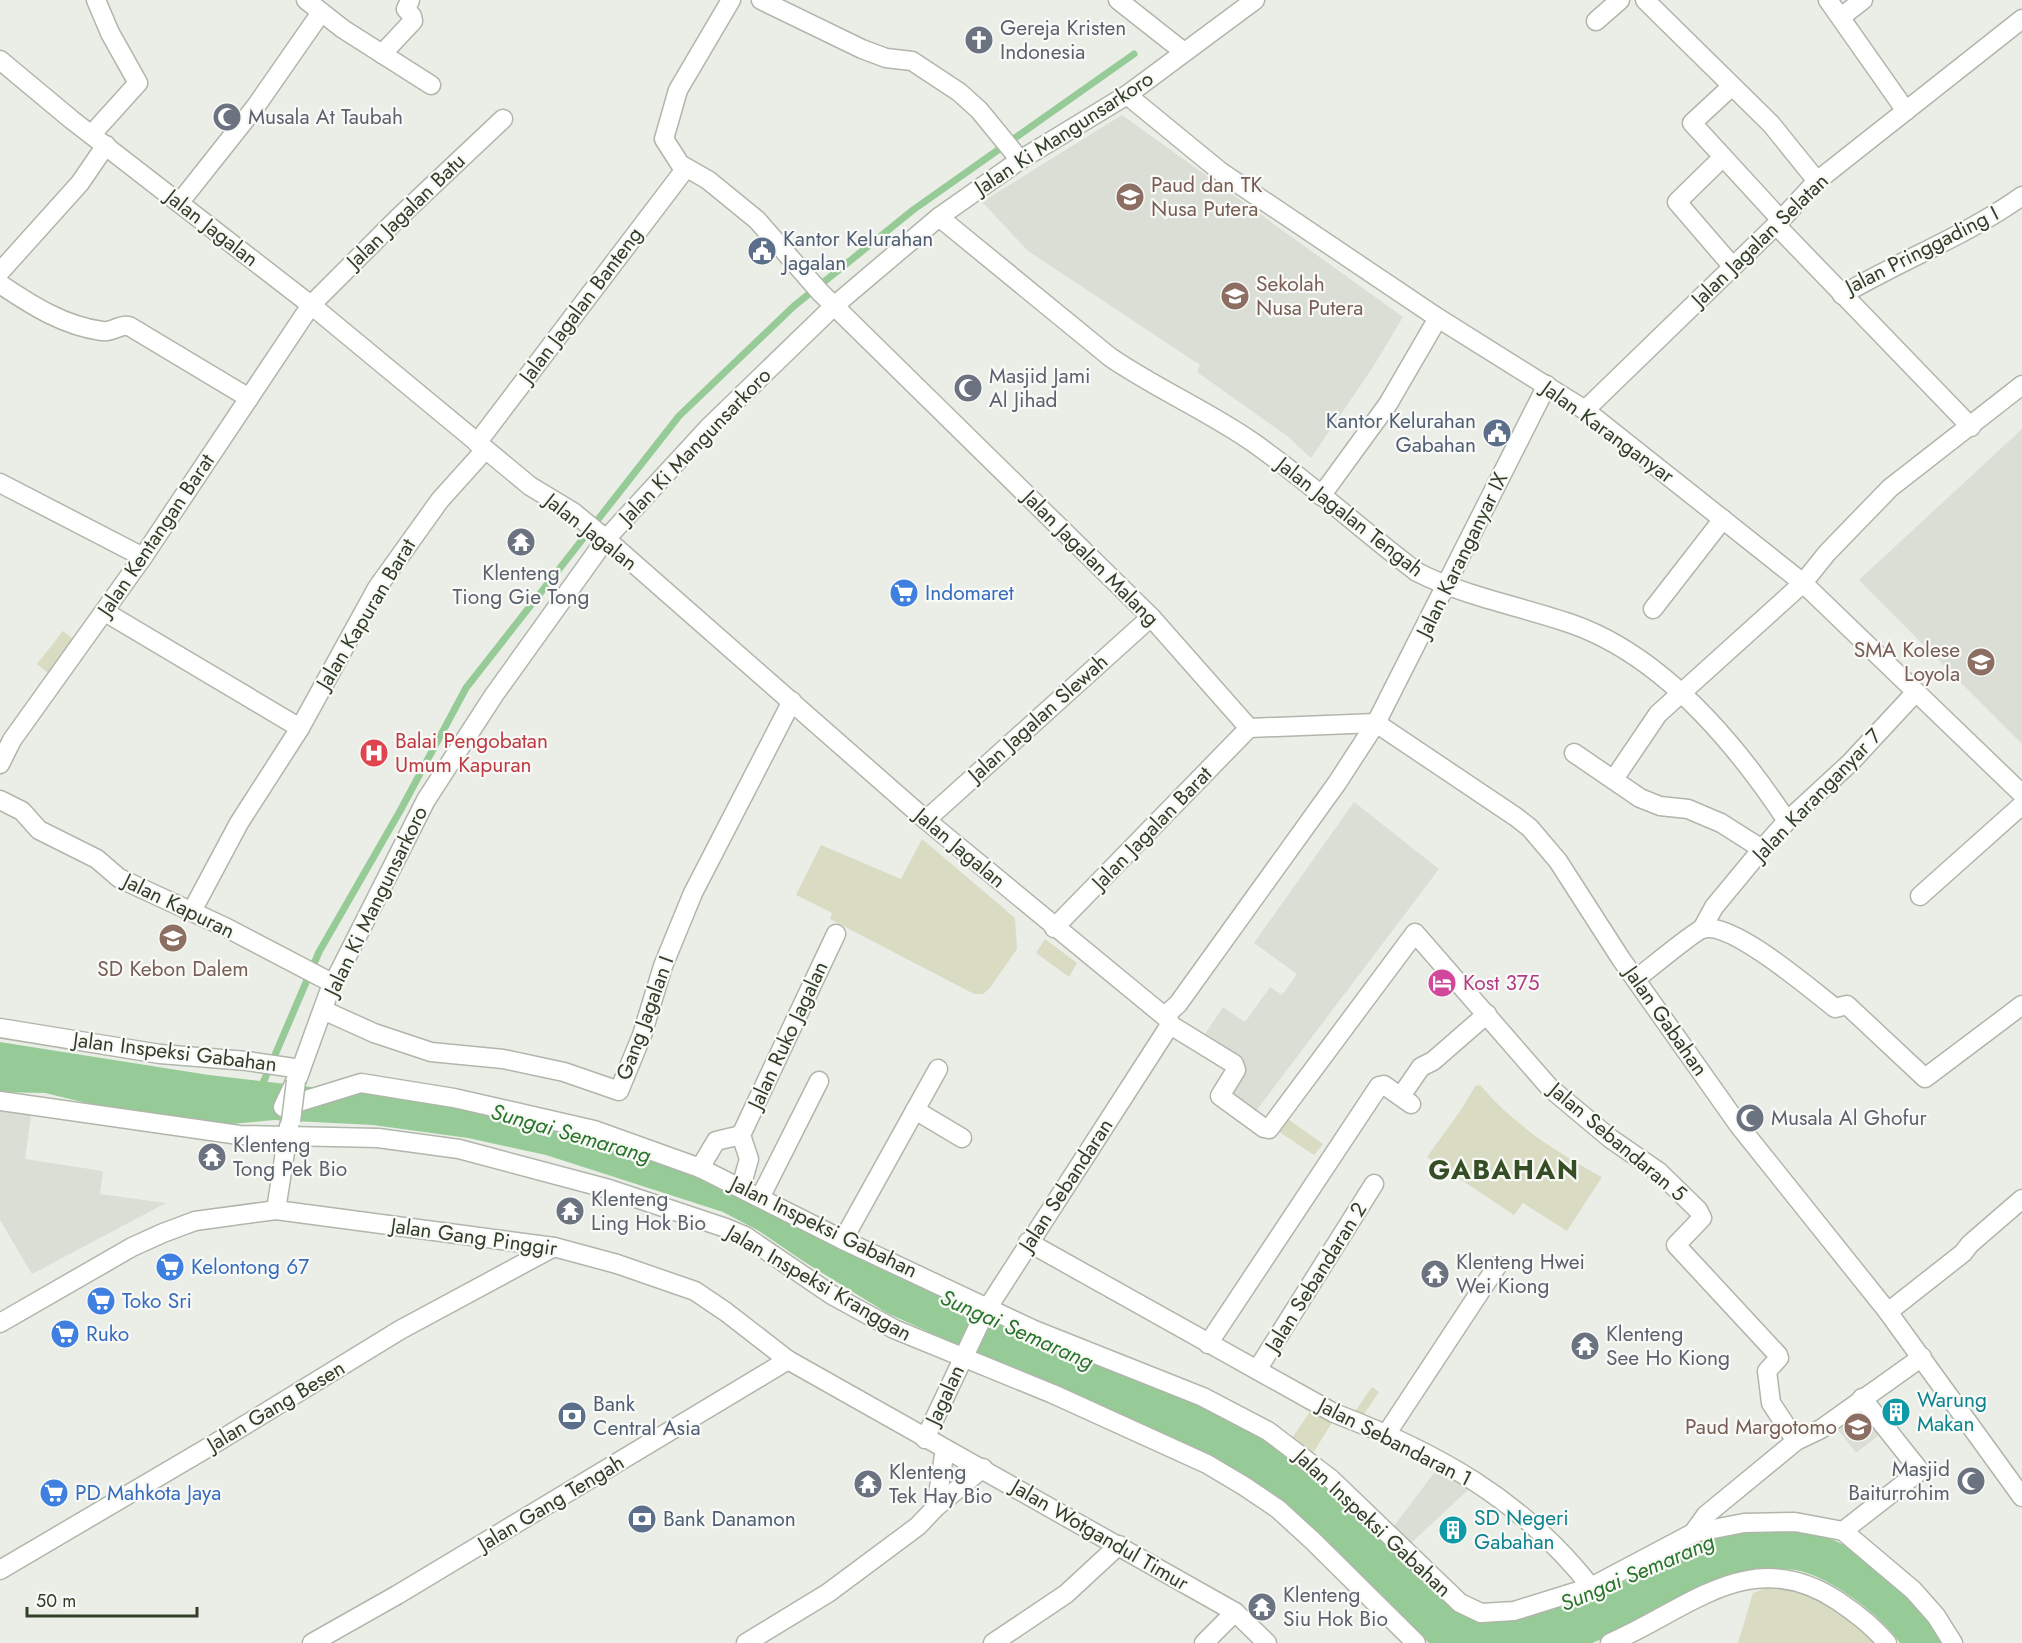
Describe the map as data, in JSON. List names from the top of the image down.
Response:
{
  "streets": {
    "street": [
      "Jalan Ki Mangunsarkoro",
      "Jalan Jagalan Batu",
      "Jalan Jagalan",
      "Jalan Jagalan Selatan",
      "Jalan Pringgading I",
      "Jalan Jagalan Banteng",
      "Jalan Karanganyar",
      "Jalan Jagalan Tengah",
      "Jalan Kentangan Barat",
      "Jalan Karanganyar IX",
      "Jalan Jagalan Malang",
      "Jalan Kapuran Barat",
      "Jalan Jagalan Slewah",
      "Jalan Karanganyar 7",
      "Jalan Jagalan Barat",
      "Jalan Kapuran",
      "Gang Jagalan I",
      "Jalan Gabahan",
      "Jalan Ruko Jagalan",
      "Jalan Inspeksi Gabahan",
      "Jalan Sebandaran 5",
      "Jalan Sebandaran",
      "Jalan Gang Pinggir",
      "Jalan Sebandaran 2",
      "Jalan Inspeksi Kranggan",
      "Jagalan",
      "Jalan Gang Besen",
      "Jalan Sebandaran 1",
      "Jalan Gang Tengah",
      "Jalan Wotgandul Timur"
    ]
  },
  "crossings": [
    ["Jalan Ki Mangunsarkoro", "Jalan Jagalan"],
    ["Jalan Ki Mangunsarkoro", "Jalan Karanganyar"],
    ["Jalan Ki Mangunsarkoro", "Jalan Jagalan Tengah"],
    ["Jalan Ki Mangunsarkoro", "Jalan Jagalan Malang"],
    ["Jalan Ki Mangunsarkoro", "Jalan Kapuran"],
    ["Jalan Ki Mangunsarkoro", "Gang Jagalan I"],
    ["Jalan Ki Mangunsarkoro", "Jalan Inspeksi Gabahan"],
    ["Jalan Jagalan Batu", "Jalan Jagalan"],
    ["Jalan Jagalan Batu", "Jalan Kentangan Barat"],
    ["Jalan Jagalan", "Jalan Jagalan Banteng"],
    ["Jalan Jagalan", "Jalan Kentangan Barat"],
    ["Jalan Jagalan", "Jalan Kapuran Barat"],
    ["Jalan Jagalan", "Jalan Jagalan Slewah"],
    ["Jalan Jagalan", "Jalan Jagalan Barat"],
    ["Jalan Jagalan", "Gang Jagalan I"],
    ["Jalan Jagalan", "Jalan Sebandaran 5"],
    ["Jalan Jagalan", "Jalan Sebandaran"],
    ["Jalan Jagalan Selatan", "Jalan Pringgading I"],
    ["Jalan Jagalan Selatan", "Jalan Karanganyar"],
    ["Jalan Jagalan Banteng", "Jalan Kapuran Barat"],
    ["Jalan Karanganyar", "Jalan Karanganyar IX"],
    ["Jalan Karanganyar", "Jalan Karanganyar 7"],
    ["Jalan Jagalan Tengah", "Jalan Karanganyar IX"],
    ["Jalan Jagalan Tengah", "Jalan Karanganyar 7"],
    ["Jalan Karanganyar IX", "Jalan Gabahan"],
    ["Jalan Karanganyar IX", "Jalan Sebandaran"],
    ["Jalan Jagalan Malang", "Jalan Jagalan Slewah"],
    ["Jalan Jagalan Malang", "Jalan Jagalan Barat"],
    ["Jalan Kapuran Barat", "Jalan Kapuran"],
    ["Jalan Gabahan", "Jalan Sebandaran"],
    ["Jalan Inspeksi Gabahan", "Jalan Sebandaran"],
    ["Jalan Inspeksi Gabahan", "Jalan Sebandaran 1"],
    ["Jalan Sebandaran 5", "Jalan Sebandaran"],
    ["Jalan Sebandaran", "Jalan Inspeksi Kranggan"],
    ["Jalan Sebandaran", "Jagalan"],
    ["Jalan Sebandaran", "Jalan Sebandaran 1"],
    ["Jalan Gang Pinggir", "Jagalan"],
    ["Jalan Gang Pinggir", "Jalan Gang Besen"],
    ["Jalan Gang Pinggir", "Jalan Gang Tengah"],
    ["Jalan Gang Pinggir", "Jalan Wotgandul Timur"],
    ["Jalan Sebandaran 2", "Jalan Sebandaran 1"],
    ["Jalan Inspeksi Kranggan", "Jagalan"],
    ["Jagalan", "Jalan Wotgandul Timur"]
  ],
  "districts": ["GABAHAN"],
  "water": ["Sungai Semarang"],
  "places": {
    "church": ["Gereja Kristen Indonesia"],
    "mosque": [
      "Musala At Taubah",
      "Masjid Jami Al Jihad",
      "Musala Al Ghofur",
      "Masjid Baiturrohim"
    ],
    "school or university": [
      "Paud dan TK Nusa Putera",
      "Sekolah Nusa Putera",
      "SMA Kolese Loyola",
      "SD Kebon Dalem",
      "Paud Margotomo"
    ],
    "public building": ["Kantor Kelurahan Jagalan", "Kantor Kelurahan Gabahan"],
    "temple": [
      "Klenteng Tiong Gie Tong",
      "Klenteng Tong Pek Bio",
      "Klenteng Ling Hok Bio",
      "Klenteng Hwei Wei Kiong",
      "Klenteng See Ho Kiong",
      "Klenteng Tek Hay Bio",
      "Klenteng Siu Hok Bio"
    ],
    "supermarket": [
      "Indomaret",
      "Kelontong 67",
      "Toko Sri",
      "Ruko",
      "PD Mahkota Jaya"
    ],
    "hospital": ["Balai Pengobatan Umum Kapuran"],
    "hotel": ["Kost 375"],
    "building": ["Warung Makan", "SD Negeri Gabahan"],
    "bank": ["Bank Central Asia", "Bank Danamon"]
  },
  "scale_bar": "50 m"
}
